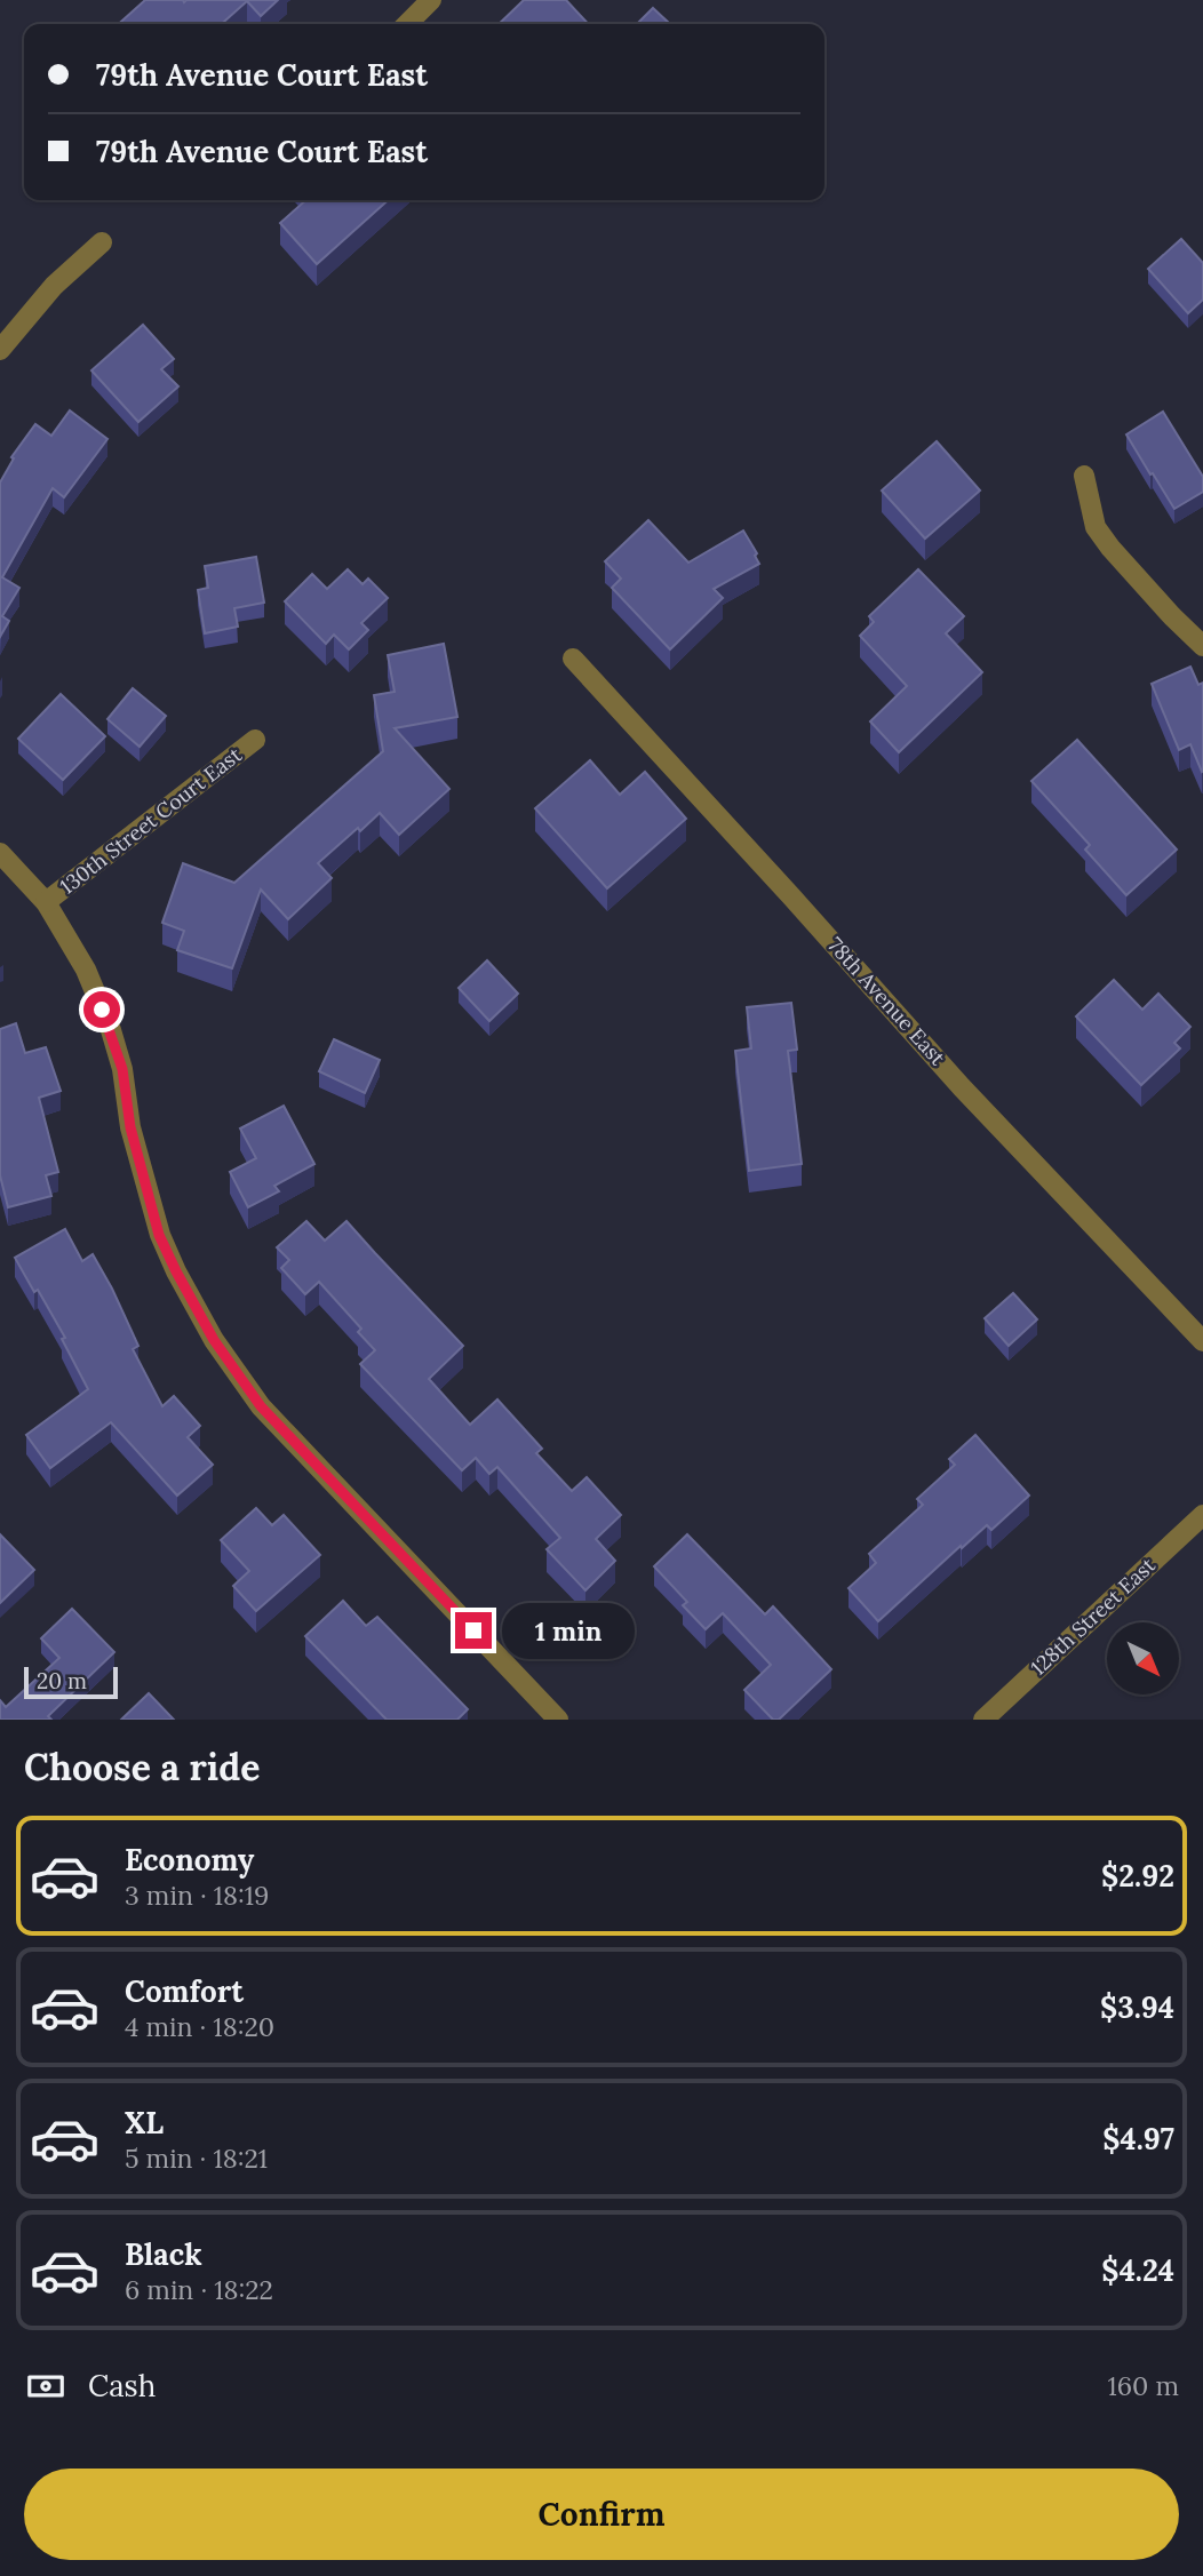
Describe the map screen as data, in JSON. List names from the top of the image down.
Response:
{
  "streets": {
    "street": ["130th Street Court East", "78th Avenue East", "128th Street East"]
  },
  "scale_bar": "20 m",
  "north": "bottom right",
  "page": {
    "banner": ["79th Avenue Court East", "79th Avenue Court East"],
    "bubble": "1 min",
    "scale": "20 m",
    "heading": "Choose a ride",
    "list": [
      {
        "name": "Economy",
        "note": "3 min · 18:19",
        "value": "$2.92"
      },
      {
        "name": "Comfort",
        "note": "4 min · 18:20",
        "value": "$3.94"
      },
      {
        "name": "XL",
        "note": "5 min · 18:21",
        "value": "$4.97"
      },
      {
        "name": "Black",
        "note": "6 min · 18:22",
        "value": "$4.24"
      }
    ],
    "pay": ["Cash", "160 m"],
    "buttons": "Confirm"
  }
}
